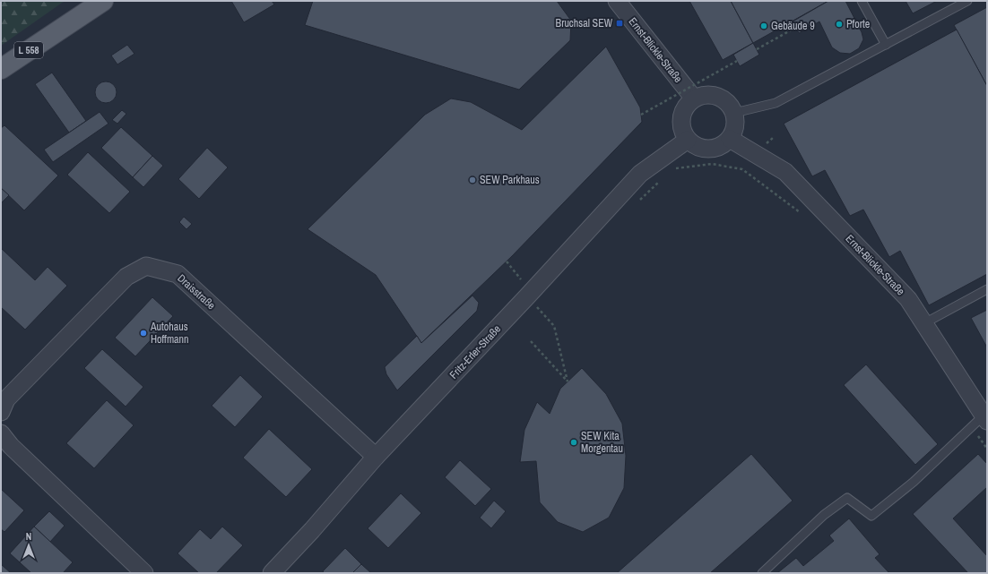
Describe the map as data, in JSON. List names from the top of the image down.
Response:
{
  "streets": {
    "main road": ["L 558"],
    "street": ["Ernst-Blickle-Straße", "Draisstraße", "Fritz-Erler-Straße"]
  },
  "crossings": [
    ["Ernst-Blickle-Straße", "Fritz-Erler-Straße"],
    ["Draisstraße", "Fritz-Erler-Straße"]
  ],
  "places": {
    "transit": ["Bruchsal SEW"],
    "other": [
      "Pforte",
      "Gebäude 9",
      "SEW Parkhaus",
      "Autohaus Hoffmann",
      "SEW Kita Morgentau"
    ]
  },
  "north": "top"
}
